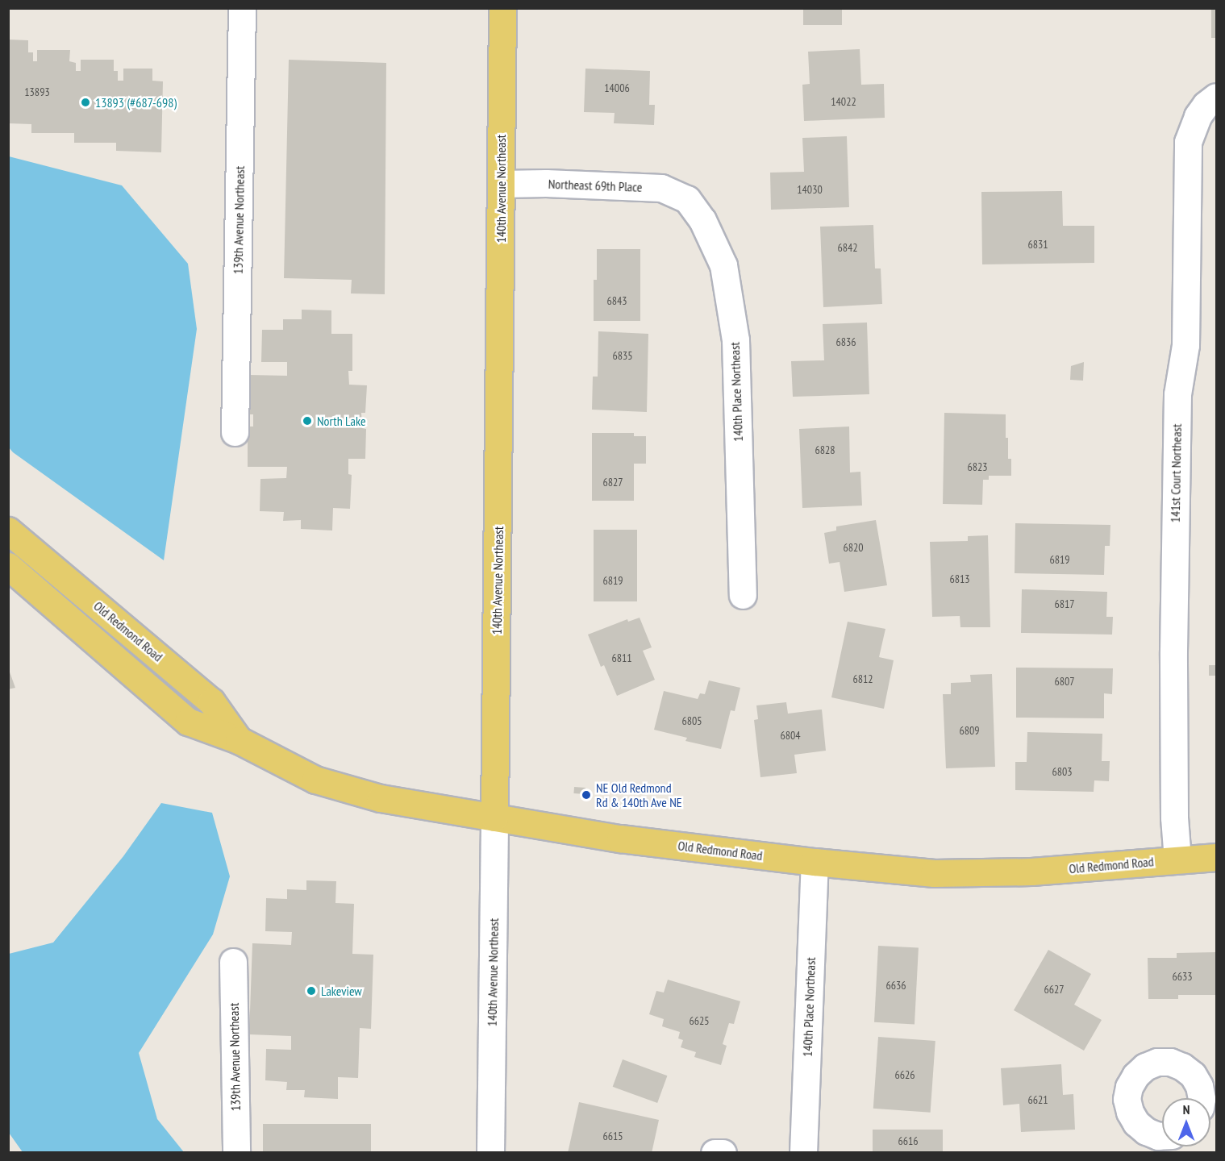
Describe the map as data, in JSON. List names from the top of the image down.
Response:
{
  "streets": {
    "main road": ["140th Avenue Northeast", "Old Redmond Road"],
    "street": [
      "Northeast 69th Place",
      "139th Avenue Northeast",
      "140th Place Northeast",
      "141st Court Northeast"
    ]
  },
  "crossings": [
    ["Northeast 69th Place", "140th Avenue Northeast"],
    ["Northeast 69th Place", "140th Place Northeast"],
    ["140th Avenue Northeast", "Old Redmond Road"],
    ["140th Place Northeast", "Old Redmond Road"],
    ["141st Court Northeast", "Old Redmond Road"]
  ],
  "places": [
    "13893 (#687-698)",
    "North Lake",
    "NE Old Redmond Rd & 140th Ave NE",
    "Lakeview"
  ],
  "house_numbers": [
    "14006",
    "13893",
    "14022",
    "14030",
    "6831",
    "6842",
    "6843",
    "6836",
    "6835",
    "6828",
    "6823",
    "6827",
    "6820",
    "6819",
    "6813",
    "6819",
    "6817",
    "6811",
    "6812",
    "6807",
    "6805",
    "6809",
    "6804",
    "6803",
    "6633",
    "6636",
    "6627",
    "6625",
    "6626",
    "6621",
    "6615",
    "6616"
  ],
  "north": "top"
}
